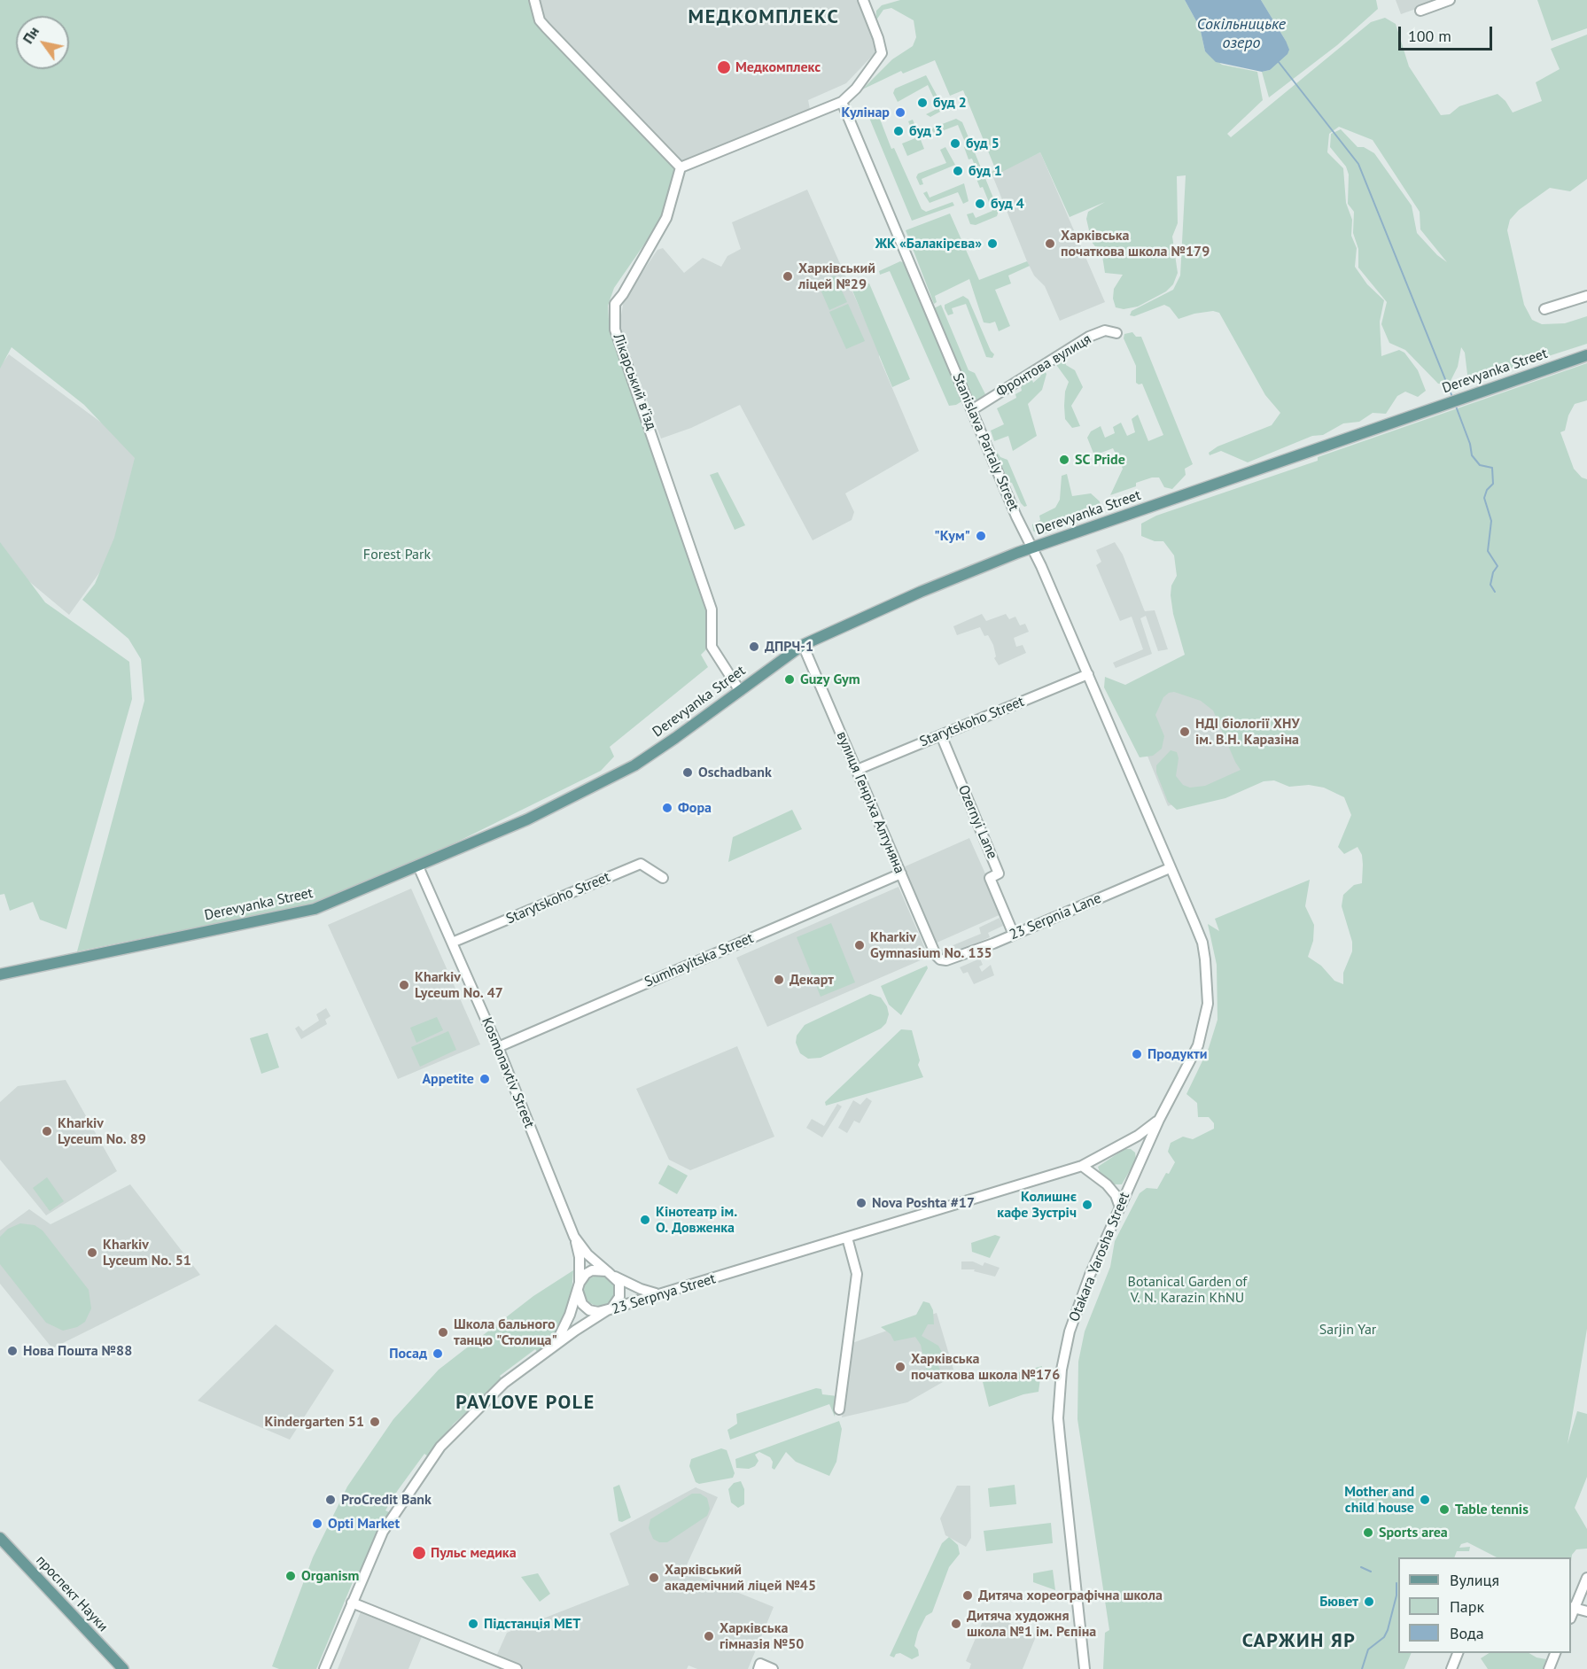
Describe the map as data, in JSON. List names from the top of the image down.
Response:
{
  "streets": {
    "main road": ["Derevyanka Street", "проспект Науки"],
    "street": [
      "Фронтова вулиця",
      "Лікарський в'їзд",
      "Stanislava Partaly Street",
      "Starytskoho Street",
      "вулиця Генріха Алтуняна",
      "Ozernyi Lane",
      "23 Serpnia Lane",
      "Sumhayitska Street",
      "Kosmonavtiv Street",
      "Otakara Yarosha Street",
      "23 Serpnya Street"
    ]
  },
  "crossings": [
    ["Фронтова вулиця", "Stanislava Partaly Street"],
    ["Derevyanka Street", "Лікарський в'їзд"],
    ["Derevyanka Street", "Stanislava Partaly Street"],
    ["Derevyanka Street", "вулиця Генріха Алтуняна"],
    ["Derevyanka Street", "Kosmonavtiv Street"],
    ["Stanislava Partaly Street", "Starytskoho Street"],
    ["Stanislava Partaly Street", "23 Serpnia Lane"],
    ["Stanislava Partaly Street", "Otakara Yarosha Street"],
    ["Starytskoho Street", "вулиця Генріха Алтуняна"],
    ["Starytskoho Street", "Ozernyi Lane"],
    ["Starytskoho Street", "Kosmonavtiv Street"],
    ["вулиця Генріха Алтуняна", "23 Serpnia Lane"],
    ["вулиця Генріха Алтуняна", "Sumhayitska Street"],
    ["Ozernyi Lane", "23 Serpnia Lane"],
    ["23 Serpnia Lane", "Otakara Yarosha Street"],
    ["Sumhayitska Street", "Kosmonavtiv Street"],
    ["Kosmonavtiv Street", "23 Serpnya Street"],
    ["Otakara Yarosha Street", "23 Serpnya Street"]
  ],
  "districts": ["МЕДКОМПЛЕКС", "PAVLOVE POLE", "САРЖИН ЯР"],
  "water": ["Сокільницьке озеро"],
  "parks": ["Forest Park", "Botanical Garden of V. N. Karazin KhNU", "Sarjin Yar"],
  "places": [
    "Медкомплекс",
    "буд 2",
    "Кулінар",
    "буд 3",
    "буд 5",
    "буд 1",
    "буд 4",
    "ЖК «Балакірєва»",
    "Харківська початкова школа №179",
    "Харківський ліцей №29",
    "SC Pride",
    "\"Кум\"",
    "ДПРЧ-1",
    "Guzy Gym",
    "НДІ біології ХНУ ім. В.Н. Каразіна",
    "Oschadbank",
    "Фора",
    "Kharkiv Gymnasium No. 135",
    "Декарт",
    "Kharkiv Lyceum No. 47",
    "Продукти",
    "Appetite",
    "Kharkiv Lyceum No. 89",
    "Nova Poshta #17",
    "Колишнє кафе Зустріч",
    "Кінотеатр ім. О. Довженка",
    "Kharkiv Lyceum No. 51",
    "Школа бального танцю \"Столица\"",
    "Нова Пошта №88",
    "Посад",
    "Харківська початкова школа №176",
    "Kindergarten 51",
    "ProCredit Bank",
    "Mother and child house",
    "Table tennis",
    "Opti Market",
    "Sports area",
    "Пульс медика",
    "Organism",
    "Харківський академічний ліцей №45",
    "Дитяча хореографічна школа",
    "Бювет",
    "Підстанція МЕТ",
    "Дитяча художня школа №1 ім. Рєпіна",
    "Харківська гімназія №50"
  ],
  "legend": ["Вулиця", "Парк", "Вода"],
  "scale_bar": "100 m",
  "north": "top left"
}
